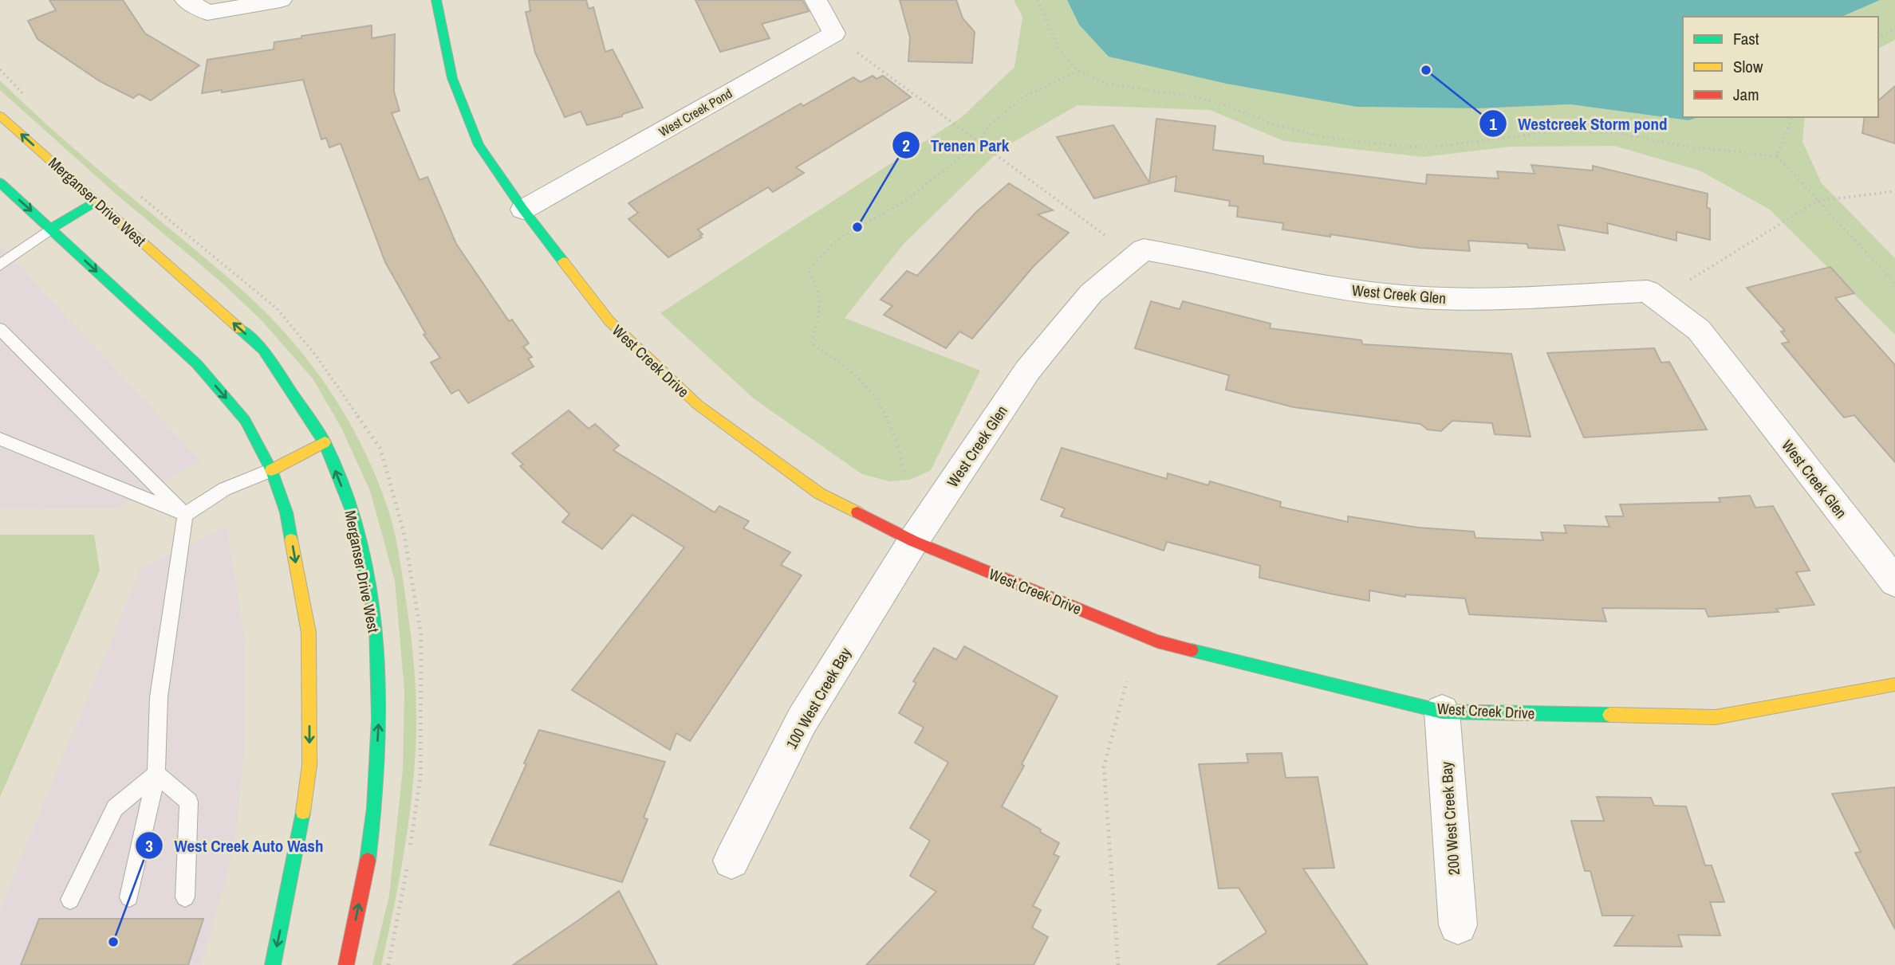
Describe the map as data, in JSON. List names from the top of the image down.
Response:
{
  "streets": {
    "street": [
      "West Creek Pond",
      "Merganser Drive West",
      "West Creek Glen",
      "West Creek Drive",
      "100 West Creek Bay",
      "200 West Creek Bay"
    ]
  },
  "crossings": [
    ["West Creek Pond", "West Creek Drive"],
    ["West Creek Glen", "West Creek Drive"],
    ["West Creek Glen", "100 West Creek Bay"],
    ["West Creek Drive", "100 West Creek Bay"],
    ["West Creek Drive", "200 West Creek Bay"]
  ],
  "places": ["Westcreek Storm pond", "Trenen Park", "West Creek Auto Wash"],
  "legend": ["Fast", "Slow", "Jam"]
}
